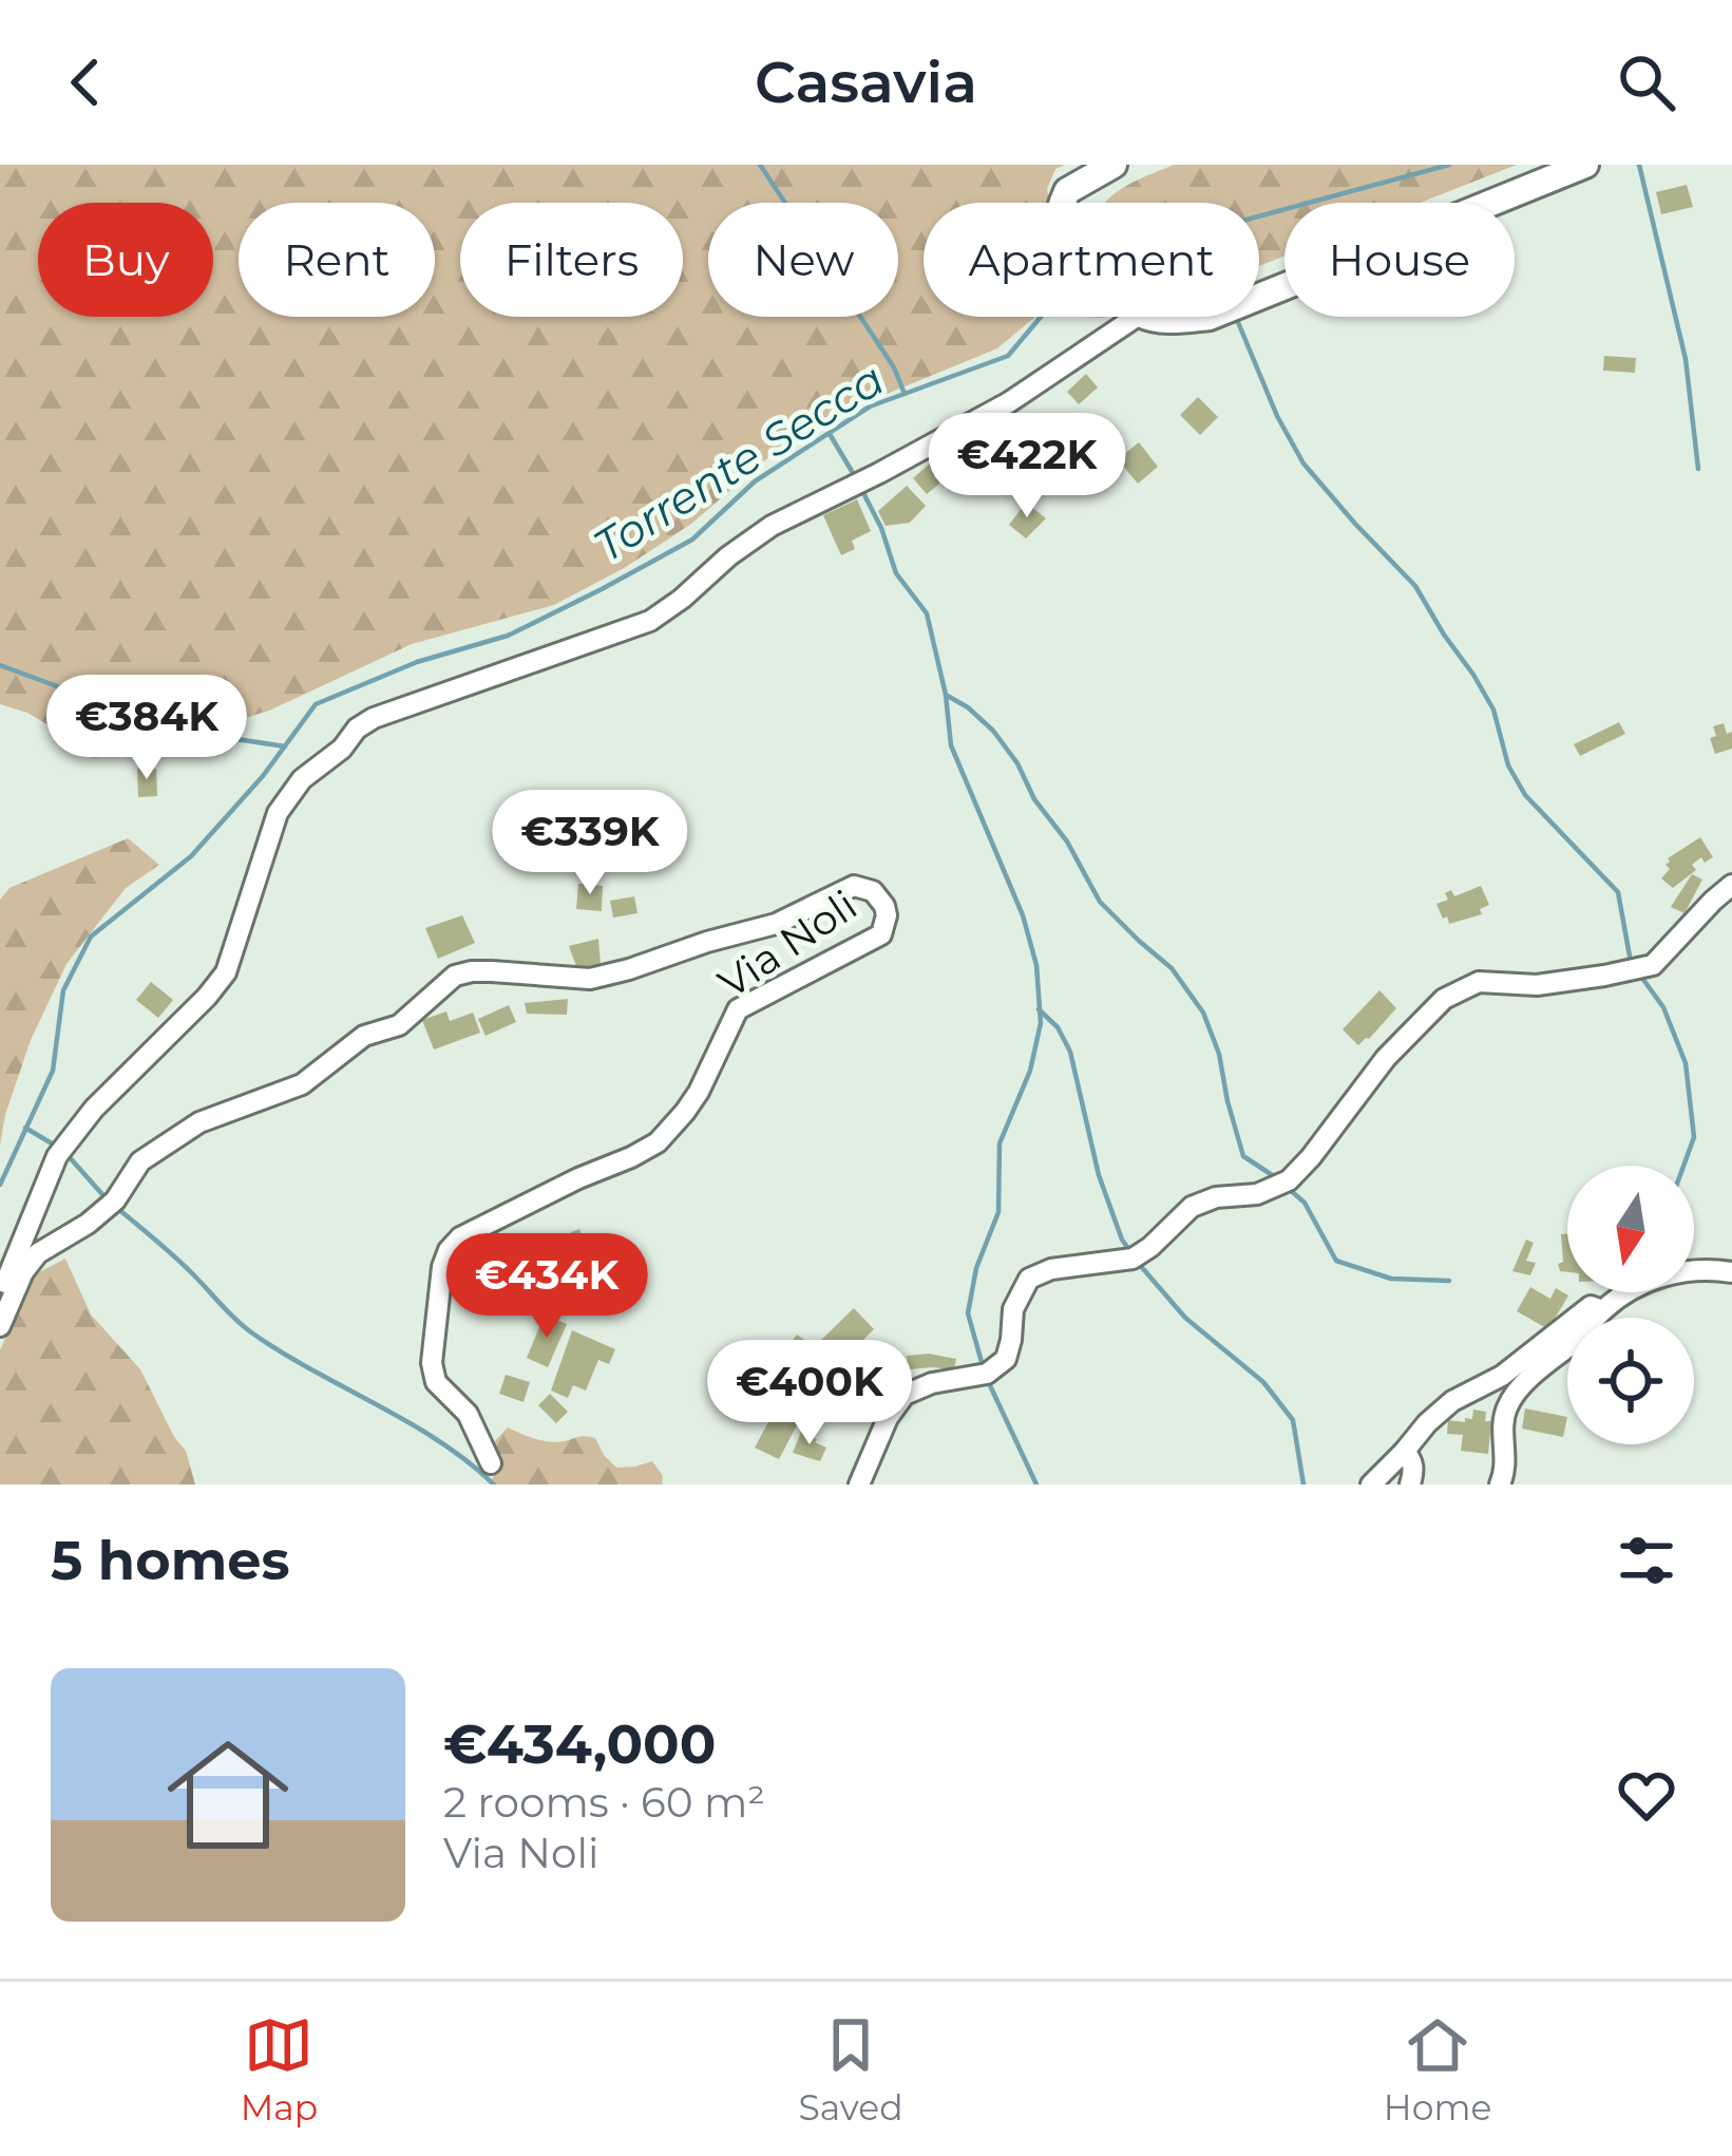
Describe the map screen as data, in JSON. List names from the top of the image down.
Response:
{
  "streets": {
    "street": ["Via Noli"]
  },
  "water": ["Torrente Secca"],
  "north": "bottom",
  "page": {
    "header": "Casavia",
    "chip": [
      "Buy",
      "Rent",
      "Filters",
      "New",
      "Apartment",
      "House"
    ],
    "price": [
      "€422K",
      "€384K",
      "€339K",
      "€434K",
      "€400K"
    ],
    "heading": "5 homes",
    "list": [
      {
        "name": "€434,000",
        "note": "2 rooms · 60 m² · Via Noli"
      }
    ],
    "tabs": ["Map", "Saved", "Home"]
  }
}
